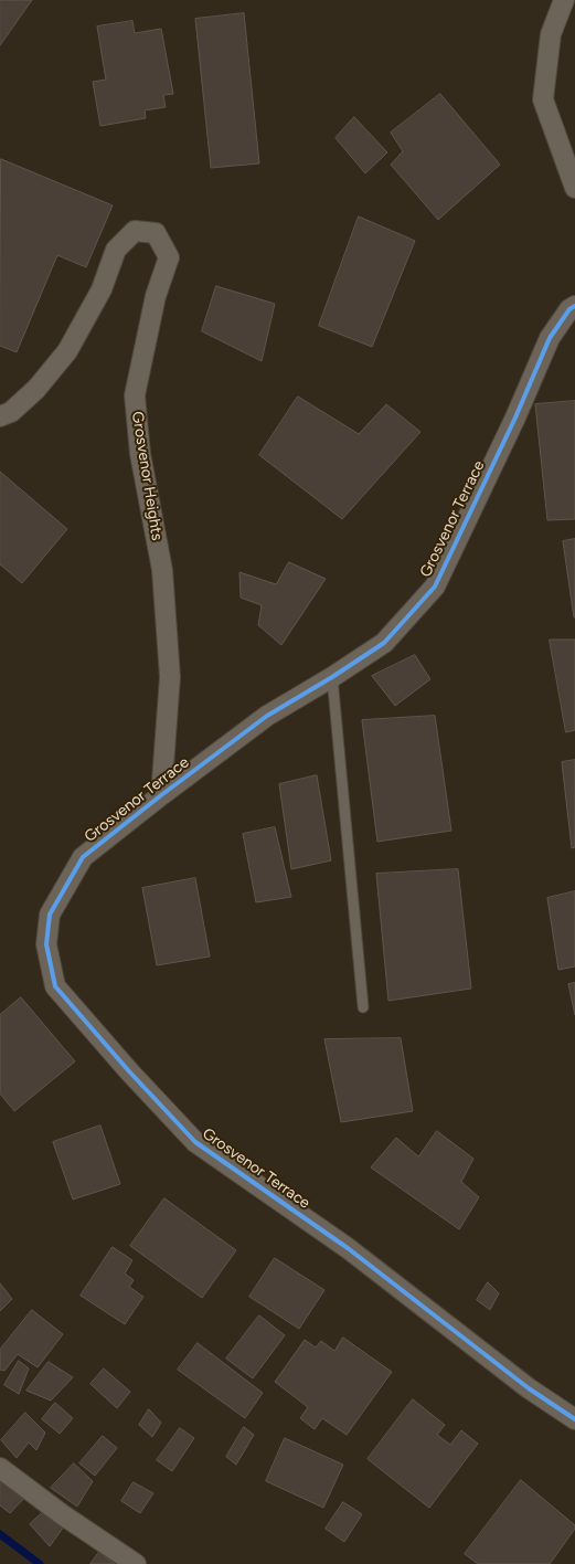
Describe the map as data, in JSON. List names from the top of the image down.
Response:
{
  "streets": {
    "street": ["Grosvenor Heights", "Grosvenor Terrace"]
  },
  "crossings": [
    ["Grosvenor Heights", "Grosvenor Terrace"]
  ]
}
